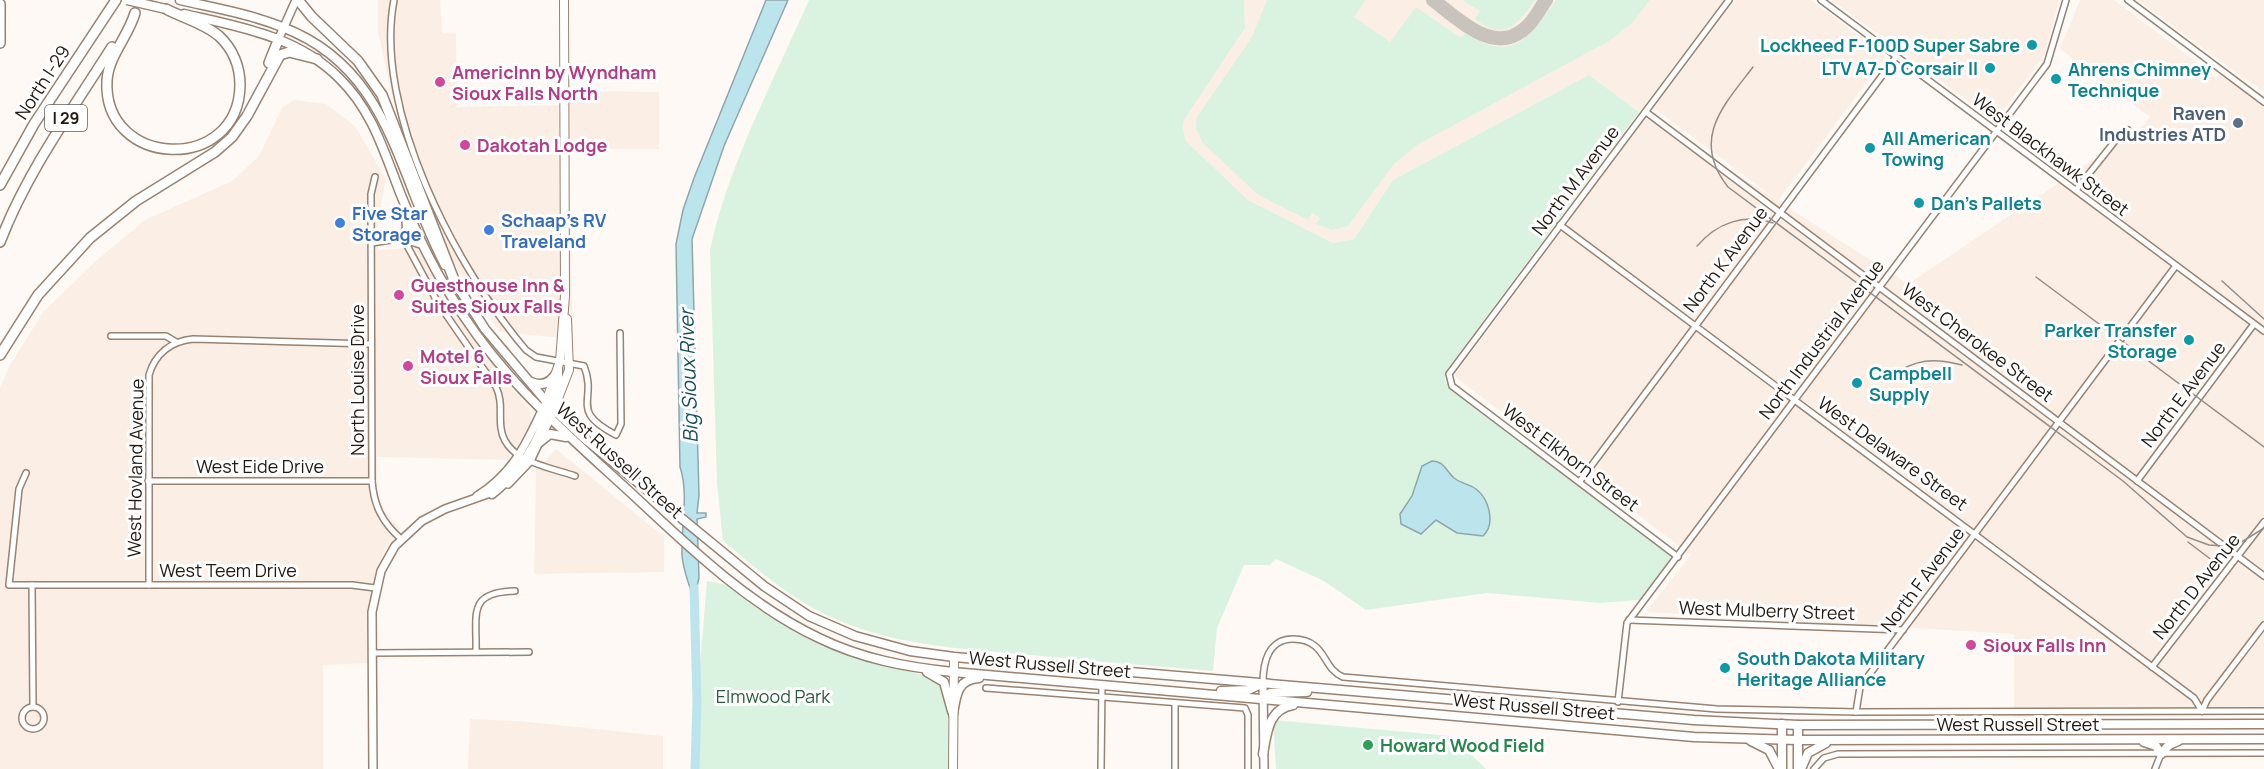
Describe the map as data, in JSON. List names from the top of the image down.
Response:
{
  "streets": {
    "highway": ["North I-29", "I 29"],
    "main road": ["West Russell Street"],
    "street": [
      "West Blackhawk Street",
      "North M Avenue",
      "North K Avenue",
      "North Industrial Avenue",
      "West Cherokee Street",
      "North Louise Drive",
      "North E Avenue",
      "West Delaware Street",
      "West Elkhorn Street",
      "West Eide Drive",
      "West Hovland Avenue",
      "West Teem Drive",
      "North F Avenue",
      "North D Avenue",
      "West Mulberry Street"
    ]
  },
  "crossings": [
    ["West Blackhawk Street", "North K Avenue"],
    ["West Blackhawk Street", "North Industrial Avenue"],
    ["West Blackhawk Street", "North E Avenue"],
    ["West Blackhawk Street", "North F Avenue"],
    ["North M Avenue", "West Cherokee Street"],
    ["North M Avenue", "West Delaware Street"],
    ["North M Avenue", "West Elkhorn Street"],
    ["North K Avenue", "West Cherokee Street"],
    ["North K Avenue", "West Delaware Street"],
    ["North K Avenue", "West Elkhorn Street"],
    ["North Industrial Avenue", "West Cherokee Street"],
    ["North Industrial Avenue", "West Delaware Street"],
    ["North Industrial Avenue", "West Elkhorn Street"],
    ["North Industrial Avenue", "West Russell Street"],
    ["North Industrial Avenue", "West Mulberry Street"],
    ["West Cherokee Street", "North E Avenue"],
    ["West Cherokee Street", "North F Avenue"],
    ["West Cherokee Street", "North D Avenue"],
    ["North Louise Drive", "West Eide Drive"],
    ["West Delaware Street", "West Russell Street"],
    ["West Delaware Street", "North F Avenue"],
    ["West Delaware Street", "North D Avenue"],
    ["West Russell Street", "North F Avenue"],
    ["West Eide Drive", "West Hovland Avenue"],
    ["West Hovland Avenue", "West Teem Drive"],
    ["North F Avenue", "West Mulberry Street"]
  ],
  "water": ["Big Sioux River"],
  "parks": ["Elmwood Park"],
  "places": [
    "Lockheed F-100D Super Sabre",
    "LTV A7-D Corsair II",
    "Ahrens Chimney Technique",
    "AmericInn by Wyndham Sioux Falls North",
    "Raven Industries ATD",
    "Dakotah Lodge",
    "All American Towing",
    "Dan's Pallets",
    "Five Star Storage",
    "Schaap's RV Traveland",
    "Guesthouse Inn & Suites Sioux Falls",
    "Parker Transfer Storage",
    "Motel 6 Sioux Falls",
    "Campbell Supply",
    "Sioux Falls Inn",
    "South Dakota Military Heritage Alliance",
    "Howard Wood Field"
  ]
}
